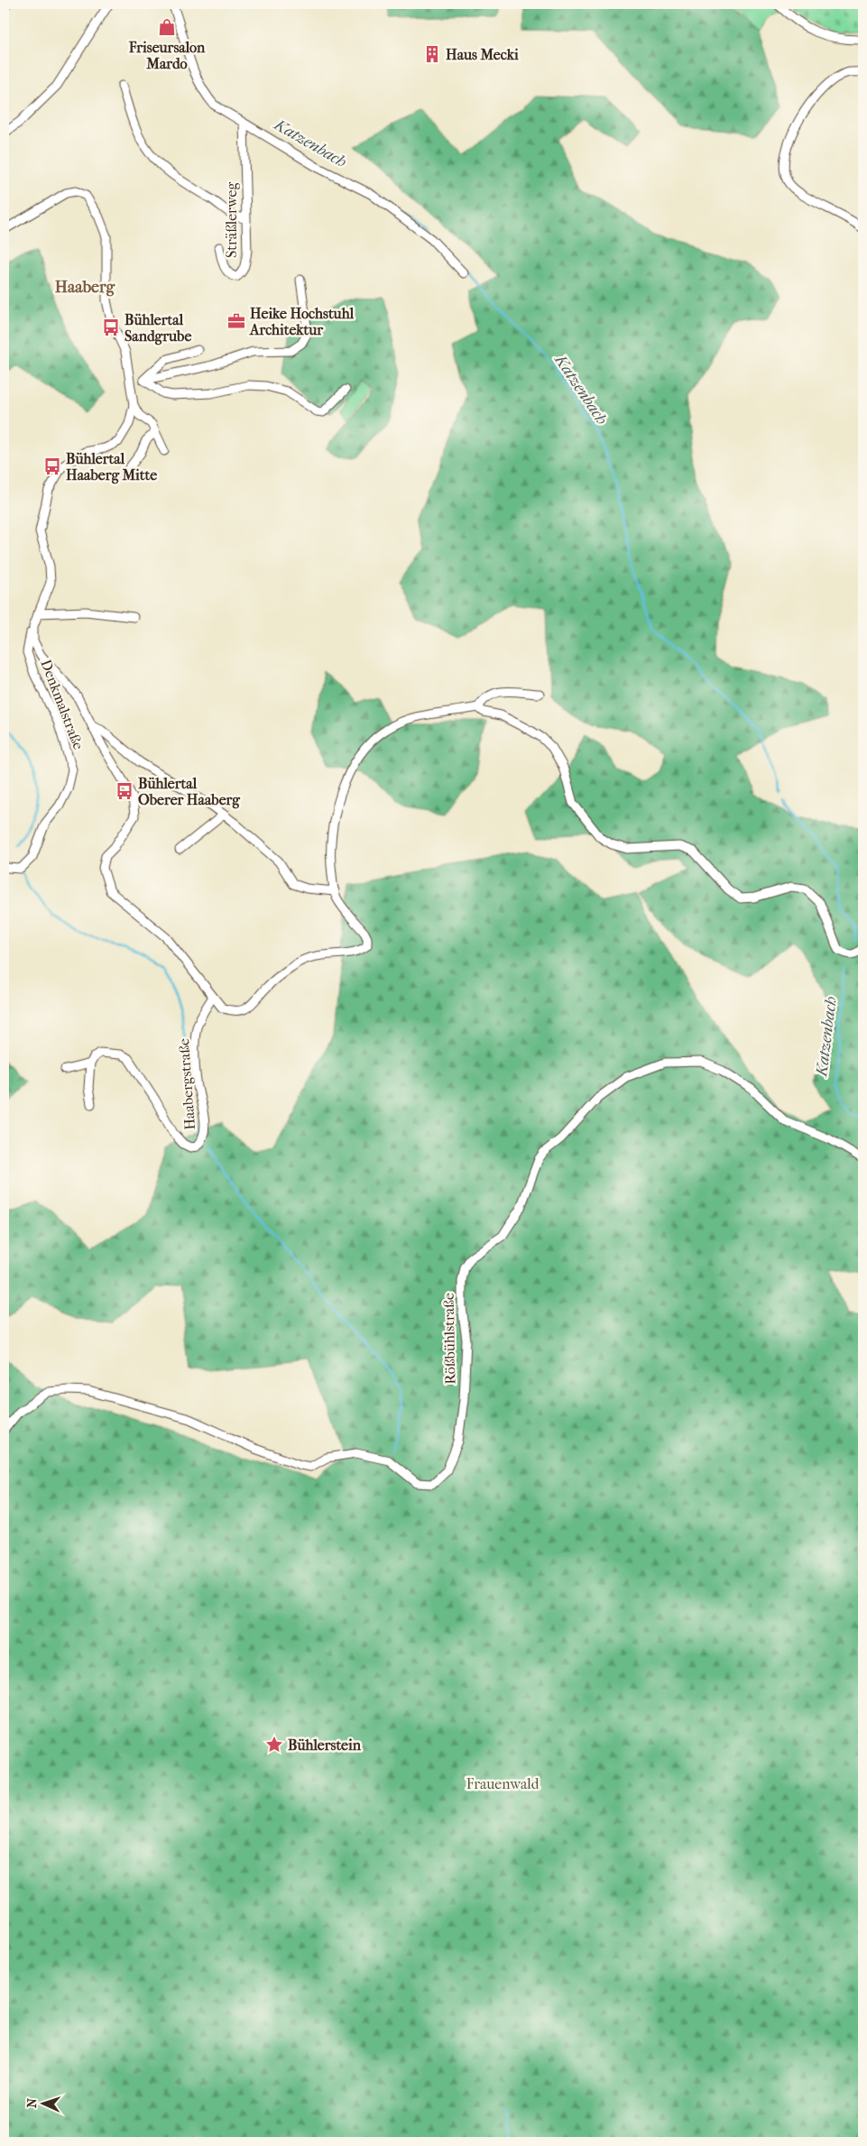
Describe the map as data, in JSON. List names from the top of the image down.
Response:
{
  "streets": {
    "street": [
      "Sträßlerweg",
      "Denkmalstraße",
      "Haabergstraße",
      "Rößbühlstraße"
    ]
  },
  "districts": ["Haaberg"],
  "water": ["Katzenbach"],
  "parks": ["Frauenwald"],
  "places": {
    "shop": ["Friseursalon Mardo"],
    "building": ["Haus Mecki"],
    "office": ["Heike Hochstuhl Architektur"],
    "bus stop": ["Bühlertal Sandgrube", "Bühlertal Haaberg Mitte", "Bühlertal Oberer Haaberg"],
    "place": ["Bühlerstein"]
  },
  "north": "left"
}
